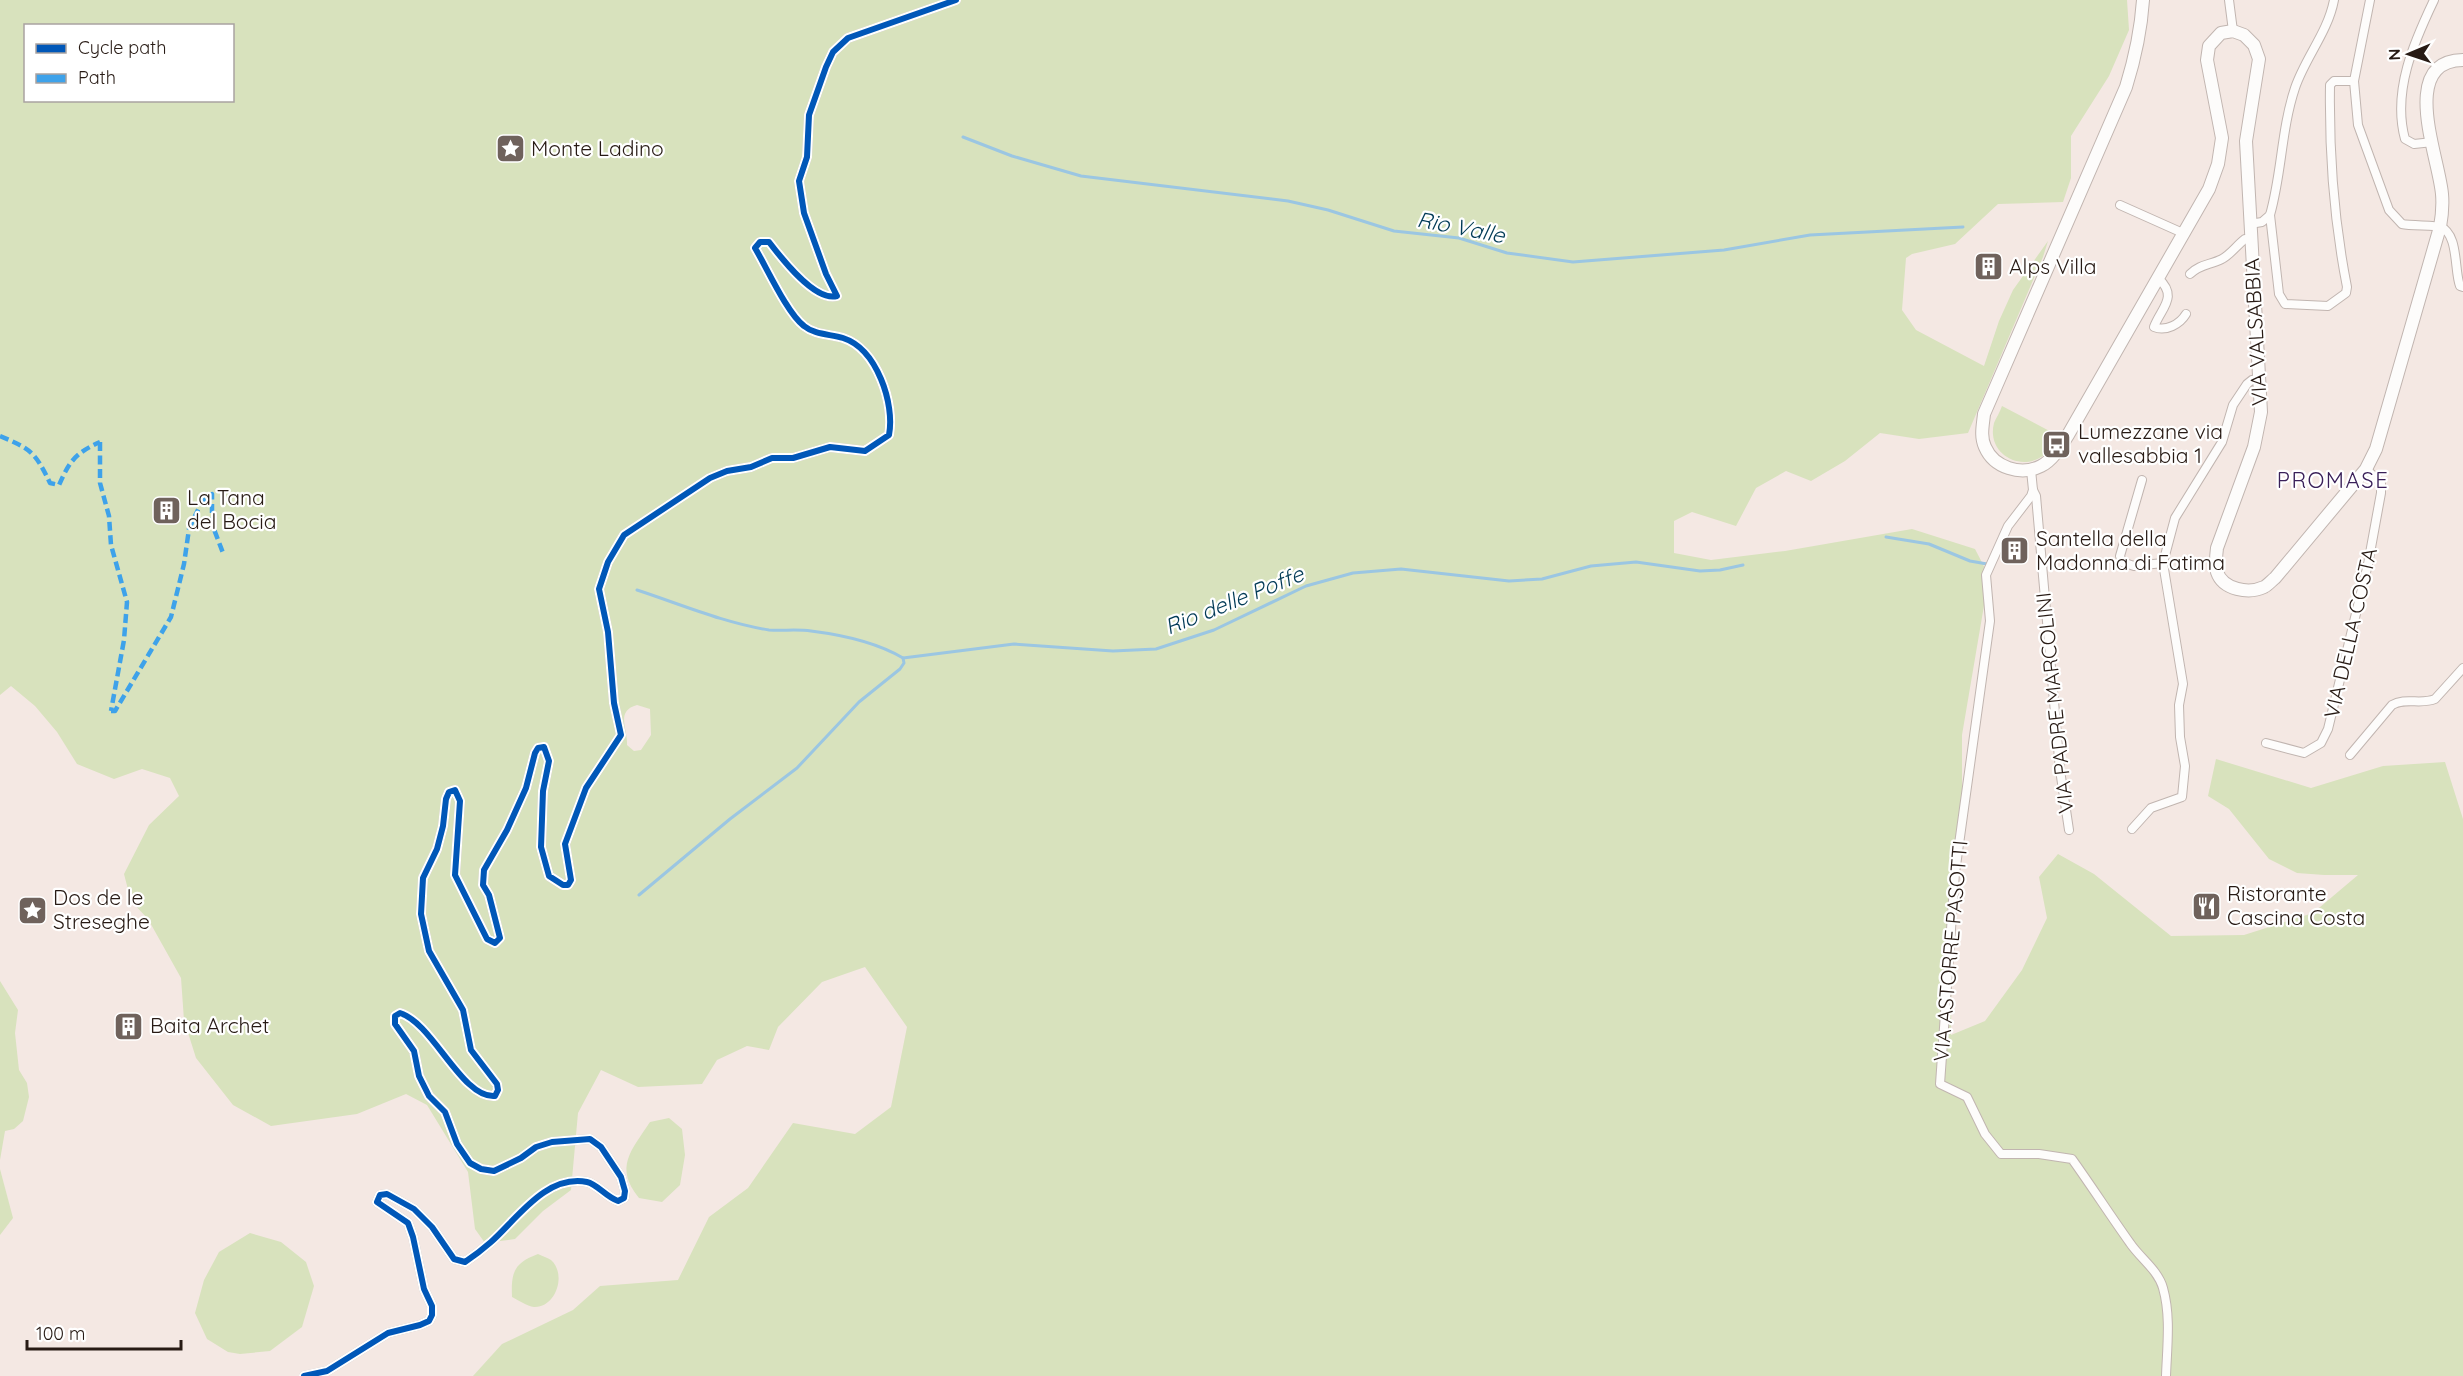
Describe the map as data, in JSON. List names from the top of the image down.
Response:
{
  "streets": {
    "main road": ["VIA VALSABBIA"],
    "street": ["VIA DELLA COSTA", "VIA PADRE MARCOLINI", "VIA ASTORRE PASOTTI"]
  },
  "crossings": [
    ["VIA VALSABBIA", "VIA DELLA COSTA"],
    ["VIA PADRE MARCOLINI", "VIA ASTORRE PASOTTI"]
  ],
  "districts": ["PROMASE"],
  "water": ["Rio Valle", "Rio delle Poffe"],
  "places": {
    "place": ["Monte Ladino", "Dos de le Streseghe"],
    "building": [
      "Alps Villa",
      "La Tana del Bocia",
      "Santella della Madonna di Fatima",
      "Baita Archet"
    ],
    "bus stop": ["Lumezzane via vallesabbia 1"],
    "restaurant": ["Ristorante Cascina Costa"]
  },
  "legend": ["Cycle path", "Path"],
  "scale_bar": "100 m",
  "north": "left"
}
